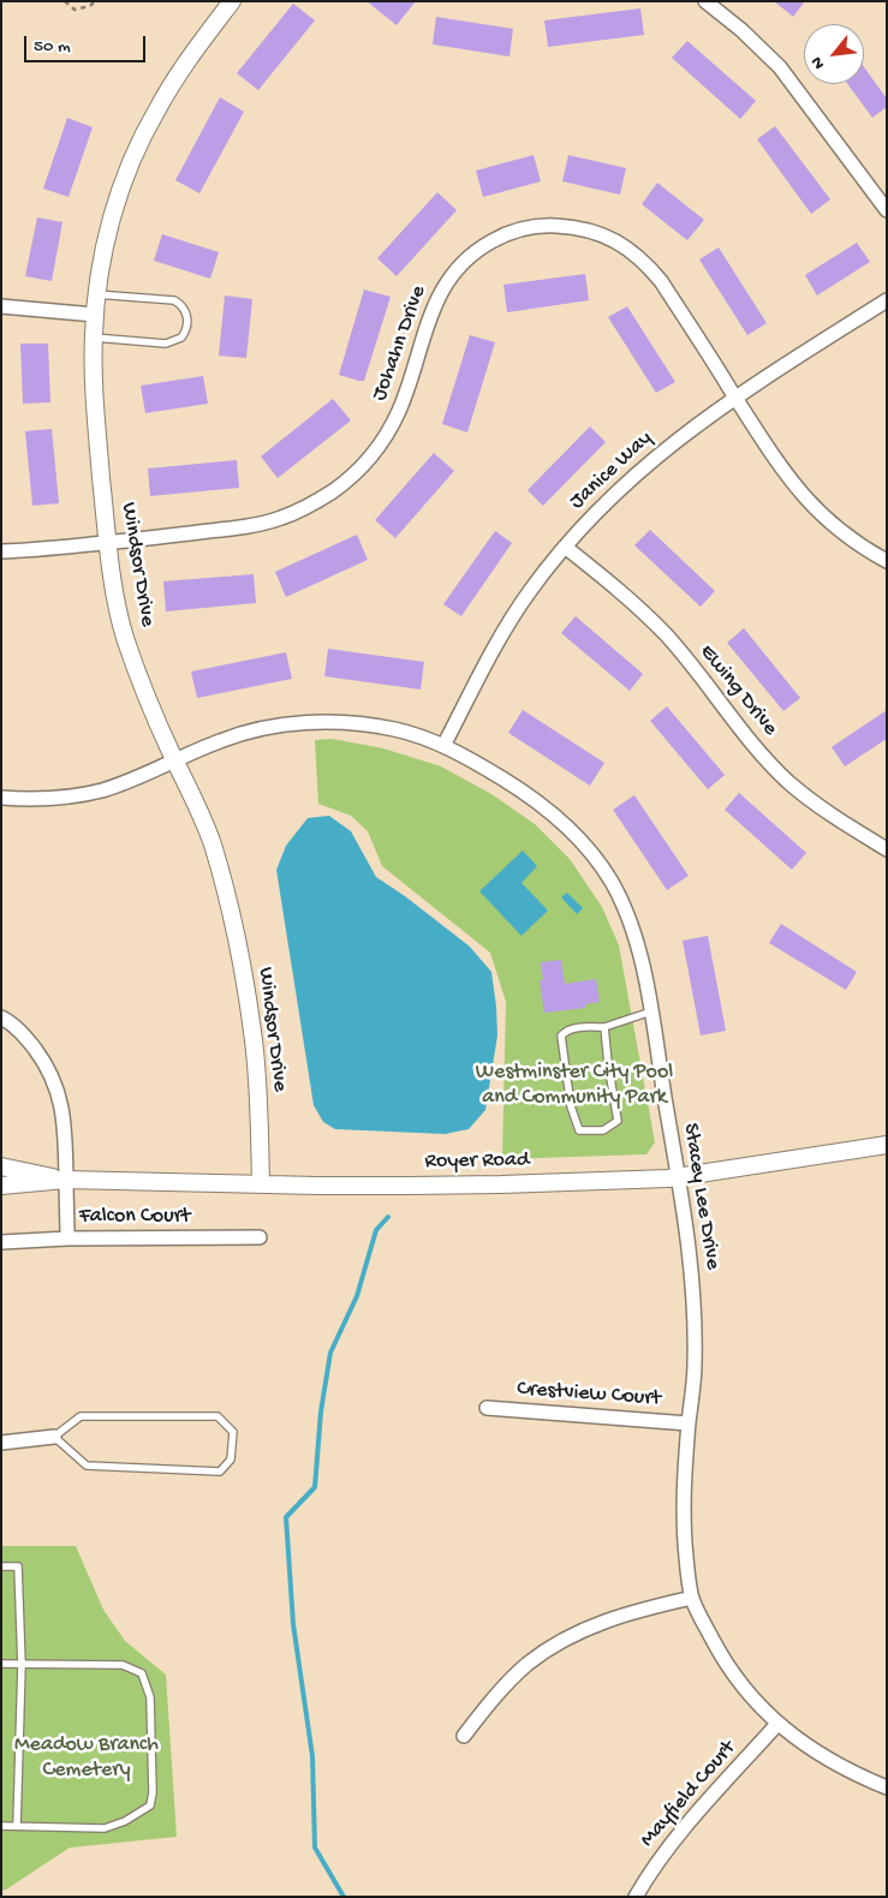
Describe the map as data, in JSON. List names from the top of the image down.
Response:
{
  "streets": {
    "street": [
      "Johahn Drive",
      "Janice Way",
      "Windsor Drive",
      "Ewing Drive",
      "Royer Road",
      "Stacey Lee Drive",
      "Falcon Court",
      "Crestview Court",
      "Mayfield Court"
    ]
  },
  "crossings": [
    ["Johahn Drive", "Janice Way"],
    ["Johahn Drive", "Windsor Drive"],
    ["Janice Way", "Ewing Drive"],
    ["Janice Way", "Stacey Lee Drive"],
    ["Windsor Drive", "Royer Road"],
    ["Windsor Drive", "Stacey Lee Drive"],
    ["Royer Road", "Stacey Lee Drive"],
    ["Royer Road", "Falcon Court"],
    ["Stacey Lee Drive", "Crestview Court"],
    ["Stacey Lee Drive", "Mayfield Court"]
  ],
  "parks": ["Westminster City Pool and Community Park", "Meadow Branch Cemetery"],
  "scale_bar": "50 m",
  "north": "bottom left"
}
